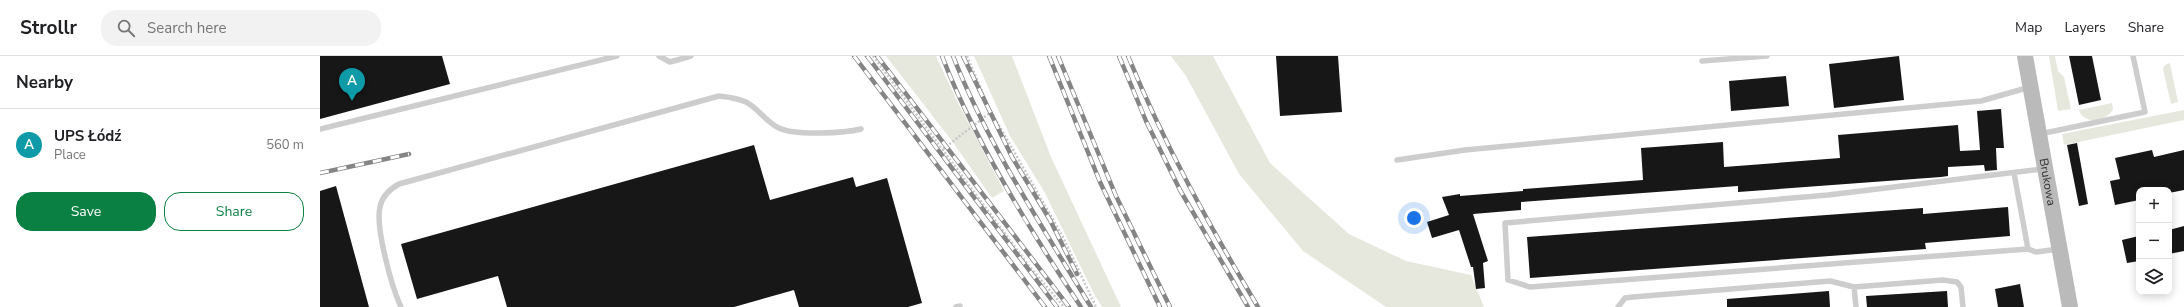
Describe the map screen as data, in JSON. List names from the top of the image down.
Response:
{
  "streets": {
    "street": ["Brukowa"]
  },
  "page": {
    "header": "Strollr",
    "search": "Search here",
    "nav": ["Map", "Layers", "Share"],
    "heading": "Nearby",
    "pins": "A",
    "list": [
      {
        "mark": "A",
        "name": "UPS Łódź",
        "note": "Place",
        "value": "560 m"
      }
    ],
    "buttons": ["Save", "Share"],
    "map_buttons": ["+", "−"]
  }
}
